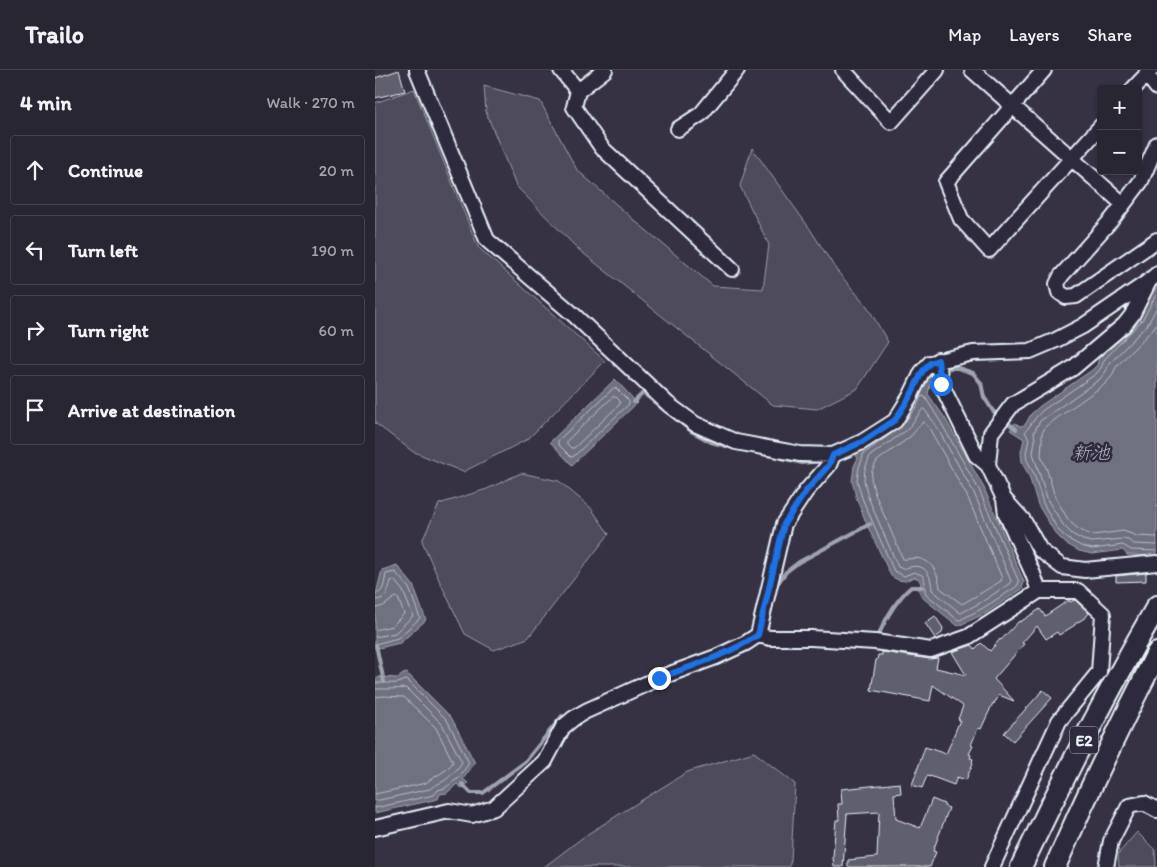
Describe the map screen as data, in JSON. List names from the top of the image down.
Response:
{
  "streets": {
    "highway": ["E2"]
  },
  "water": ["新池"],
  "page": {
    "header": "Trailo",
    "nav": ["Map", "Layers", "Share"],
    "heading": ["4 min", "Walk · 270 m"],
    "map_buttons": ["+", "−"],
    "list": [
      ["Continue", "20 m"],
      ["Turn left", "190 m"],
      ["Turn right", "60 m"],
      "Arrive at destination"
    ]
  }
}
